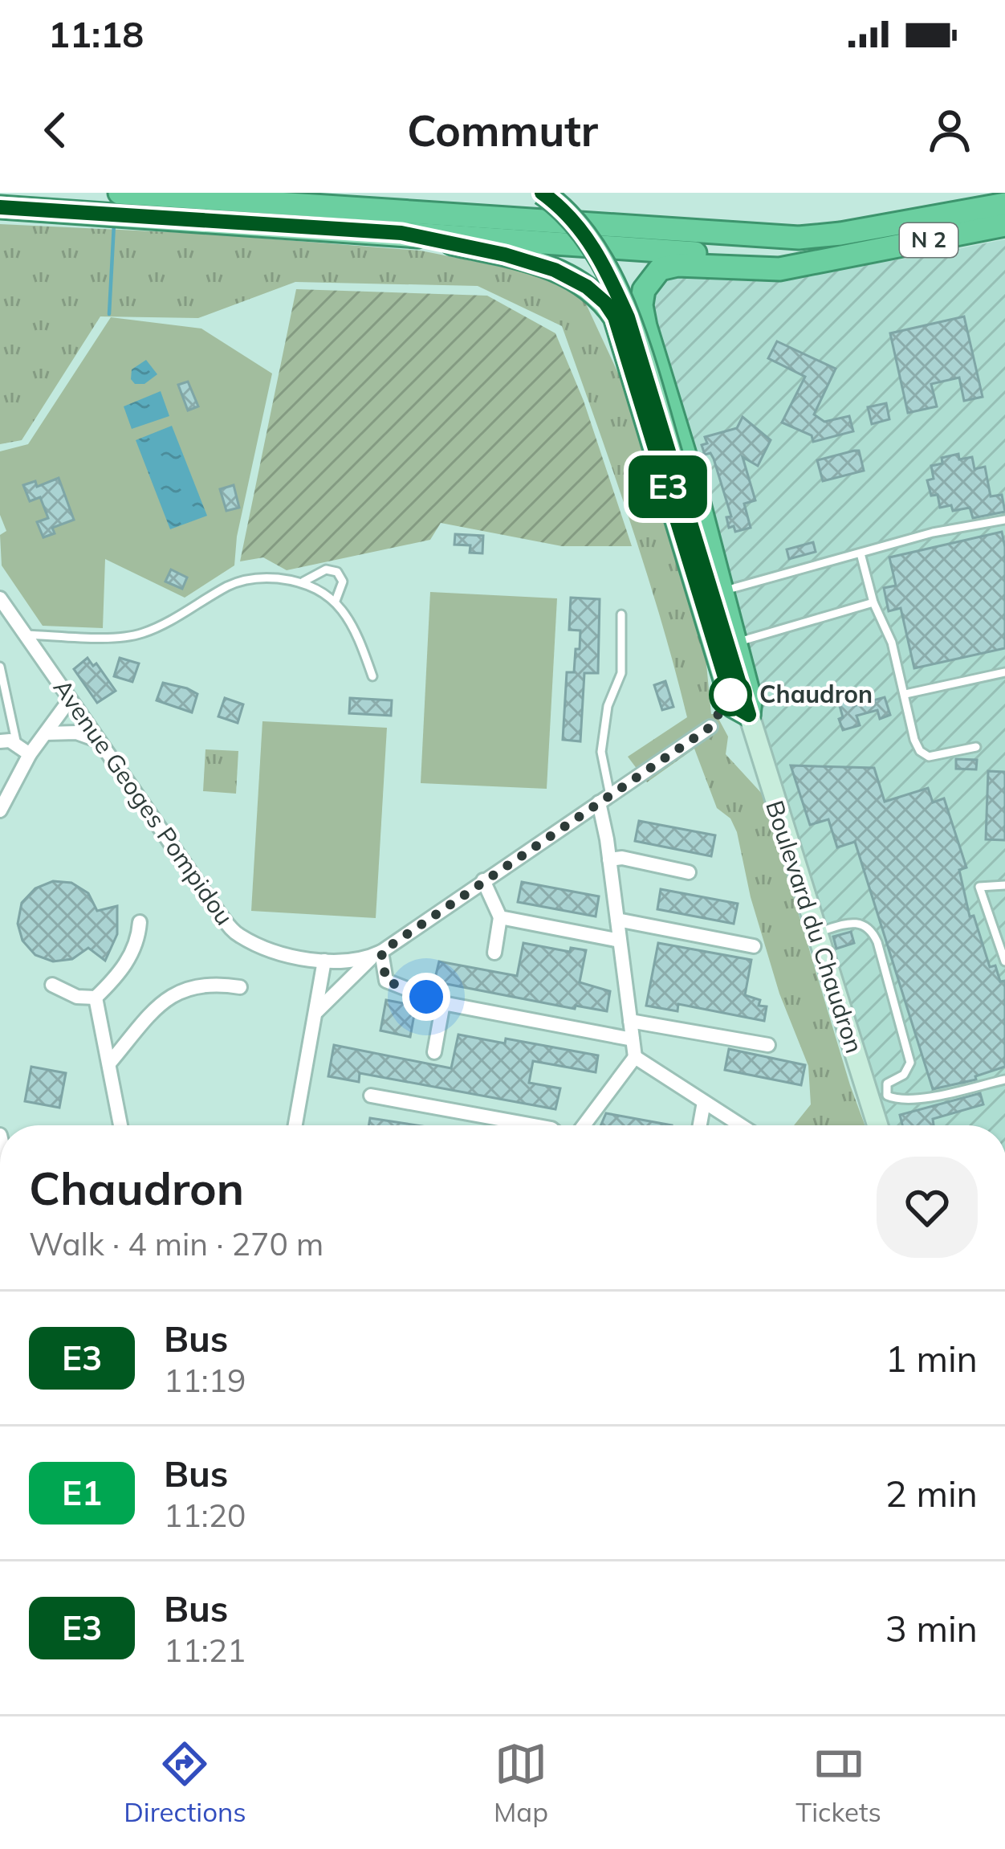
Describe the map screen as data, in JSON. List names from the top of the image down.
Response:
{
  "streets": {
    "highway": ["N 2"],
    "main road": ["Boulevard du Chaudron"],
    "street": ["Avenue Geoges Pompidou"]
  },
  "places": ["Chaudron"],
  "lines": ["bus line E3"],
  "page": {
    "status": "11:18",
    "header": "Commutr",
    "on_map": "E3",
    "heading": ["Chaudron", "Walk · 4 min · 270 m"],
    "list": [
      {
        "mark": "E3",
        "name": "Bus",
        "note": "11:19",
        "value": "1 min"
      },
      {
        "mark": "E1",
        "name": "Bus",
        "note": "11:20",
        "value": "2 min"
      },
      {
        "mark": "E3",
        "name": "Bus",
        "note": "11:21",
        "value": "3 min"
      }
    ],
    "tabs": ["Directions", "Map", "Tickets"]
  }
}
